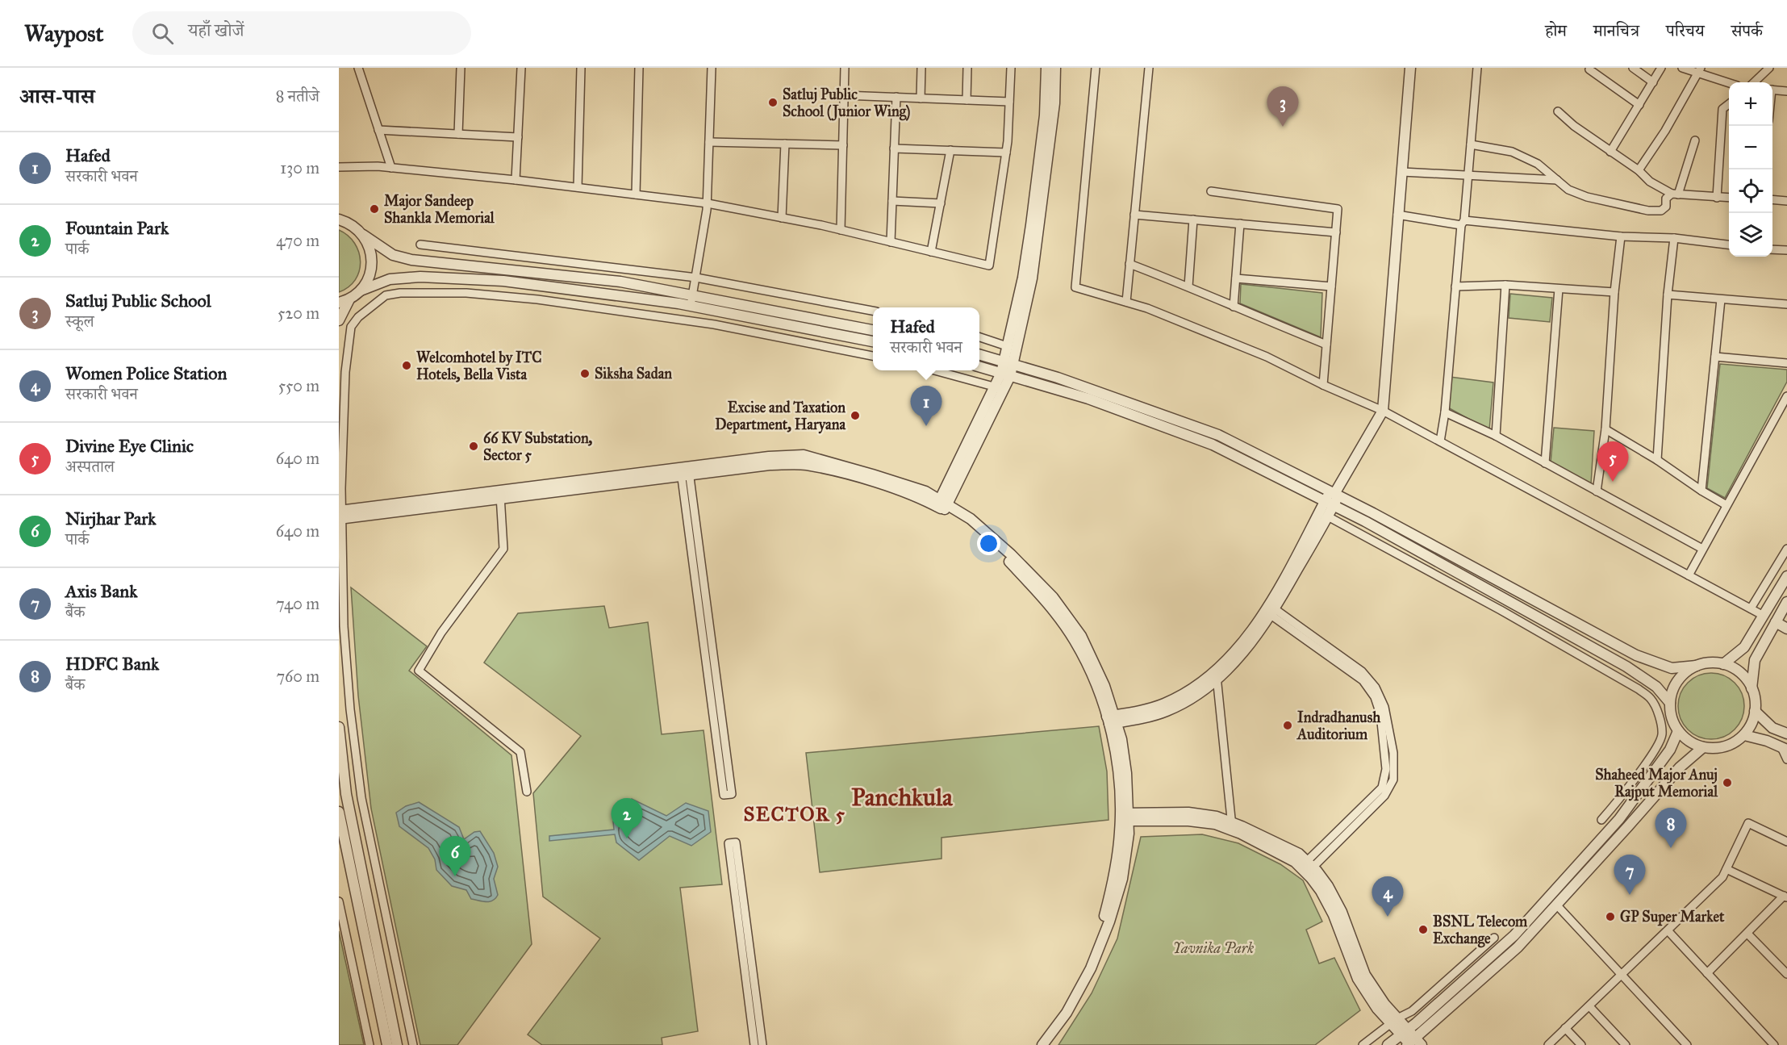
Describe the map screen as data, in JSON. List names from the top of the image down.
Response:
{
  "districts": ["Panchkula", "SECTOR 5"],
  "parks": ["Yavnika Park"],
  "places": [
    "Satluj Public School (Junior Wing)",
    "Major Sandeep Shankla Memorial",
    "Welcomhotel by ITC Hotels, Bella Vista",
    "Siksha Sadan",
    "Excise and Taxation Department, Haryana",
    "66 KV Substation, Sector 5",
    "Indradhanush Auditorium",
    "Shaheed Major Anuj Rajput Memorial",
    "GP Super Market",
    "BSNL Telecom Exchange"
  ],
  "page": {
    "header": "Waypost",
    "search": "यहाँ खोजें",
    "nav": [
      "होम",
      "मानचित्र",
      "परिचय",
      "संपर्क"
    ],
    "heading": ["आस-पास", "8 नतीजे"],
    "map_buttons": ["+", "−"],
    "pins": [
      "3",
      "1",
      "5",
      "2",
      "8",
      "6",
      "7",
      "4"
    ],
    "list": [
      {
        "mark": "1",
        "name": "Hafed",
        "note": "सरकारी भवन",
        "value": "130 m"
      },
      {
        "mark": "2",
        "name": "Fountain Park",
        "note": "पार्क",
        "value": "470 m"
      },
      {
        "mark": "3",
        "name": "Satluj Public School",
        "note": "स्कूल",
        "value": "520 m"
      },
      {
        "mark": "4",
        "name": "Women Police Station",
        "note": "सरकारी भवन",
        "value": "550 m"
      },
      {
        "mark": "5",
        "name": "Divine Eye Clinic",
        "note": "अस्पताल",
        "value": "640 m"
      },
      {
        "mark": "6",
        "name": "Nirjhar Park",
        "note": "पार्क",
        "value": "640 m"
      },
      {
        "mark": "7",
        "name": "Axis Bank",
        "note": "बैंक",
        "value": "740 m"
      },
      {
        "mark": "8",
        "name": "HDFC Bank",
        "note": "बैंक",
        "value": "760 m"
      }
    ],
    "popup": ["Hafed", "सरकारी भवन"]
  }
}
